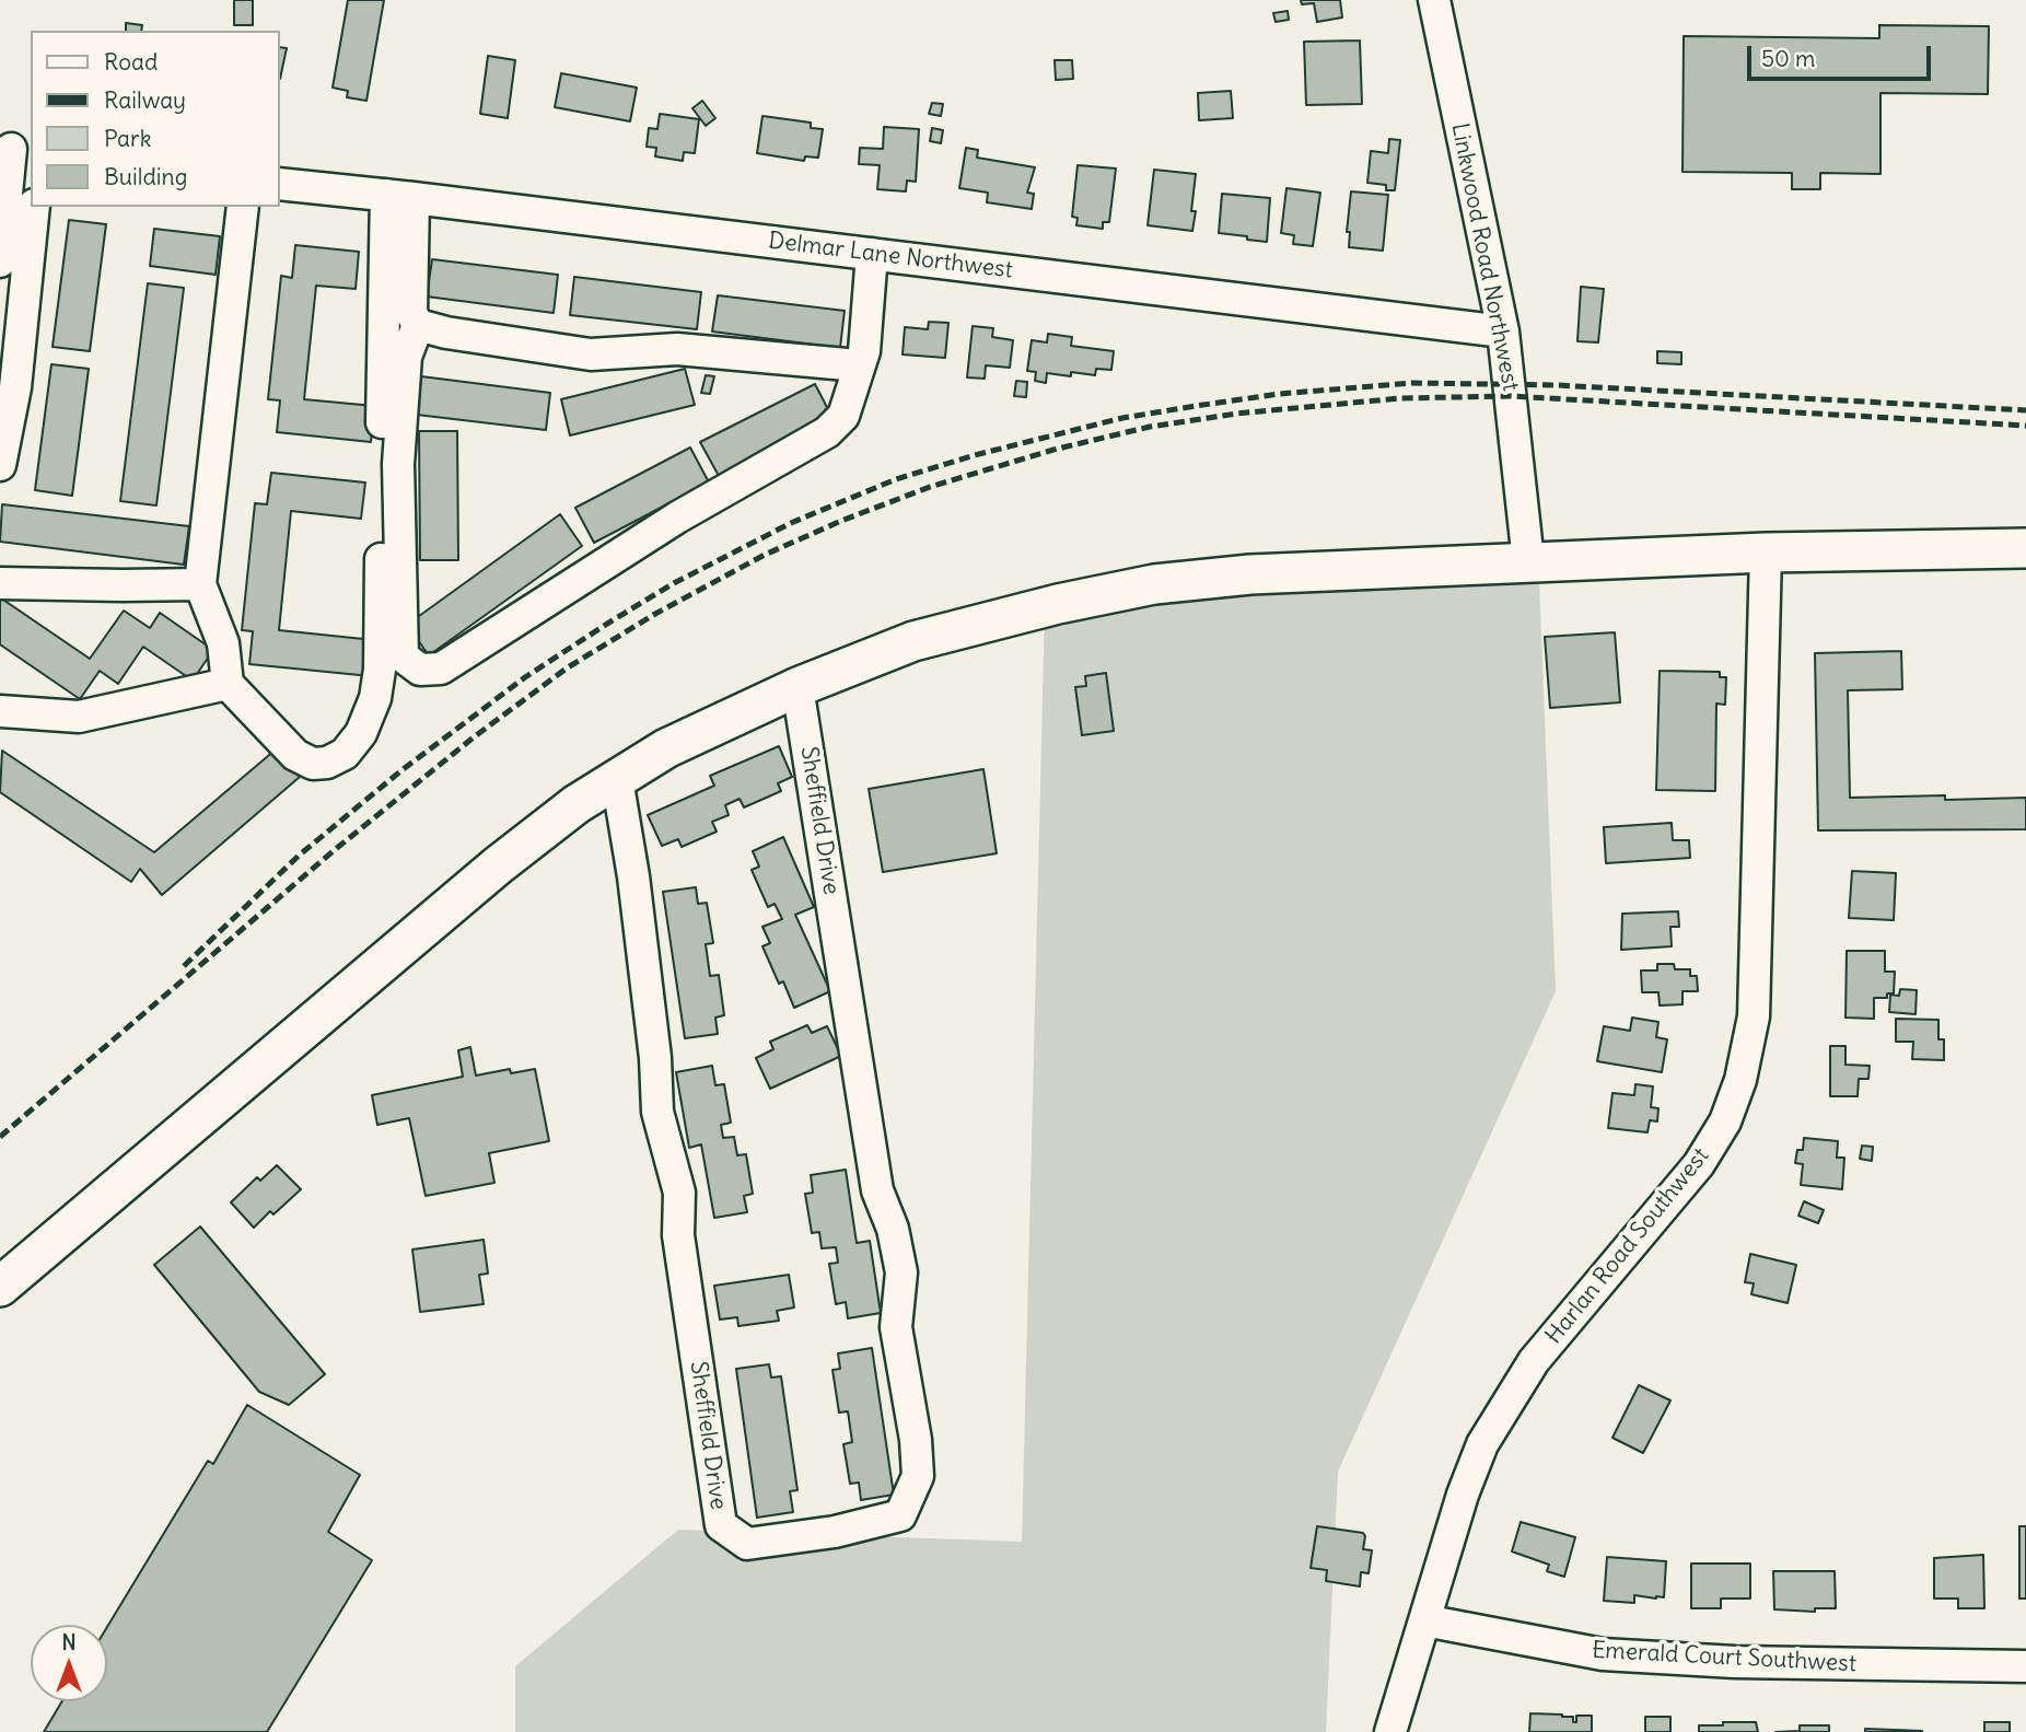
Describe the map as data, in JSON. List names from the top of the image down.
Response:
{
  "streets": {
    "street": [
      "Delmar Lane Northwest",
      "Linkwood Road Northwest",
      "Sheffield Drive",
      "Harlan Road Southwest",
      "Emerald Court Southwest"
    ]
  },
  "crossings": [
    ["Delmar Lane Northwest", "Linkwood Road Northwest"],
    ["Harlan Road Southwest", "Emerald Court Southwest"]
  ],
  "legend": [
    "Road",
    "Railway",
    "Park",
    "Building"
  ],
  "scale_bar": "50 m",
  "north": "top"
}
